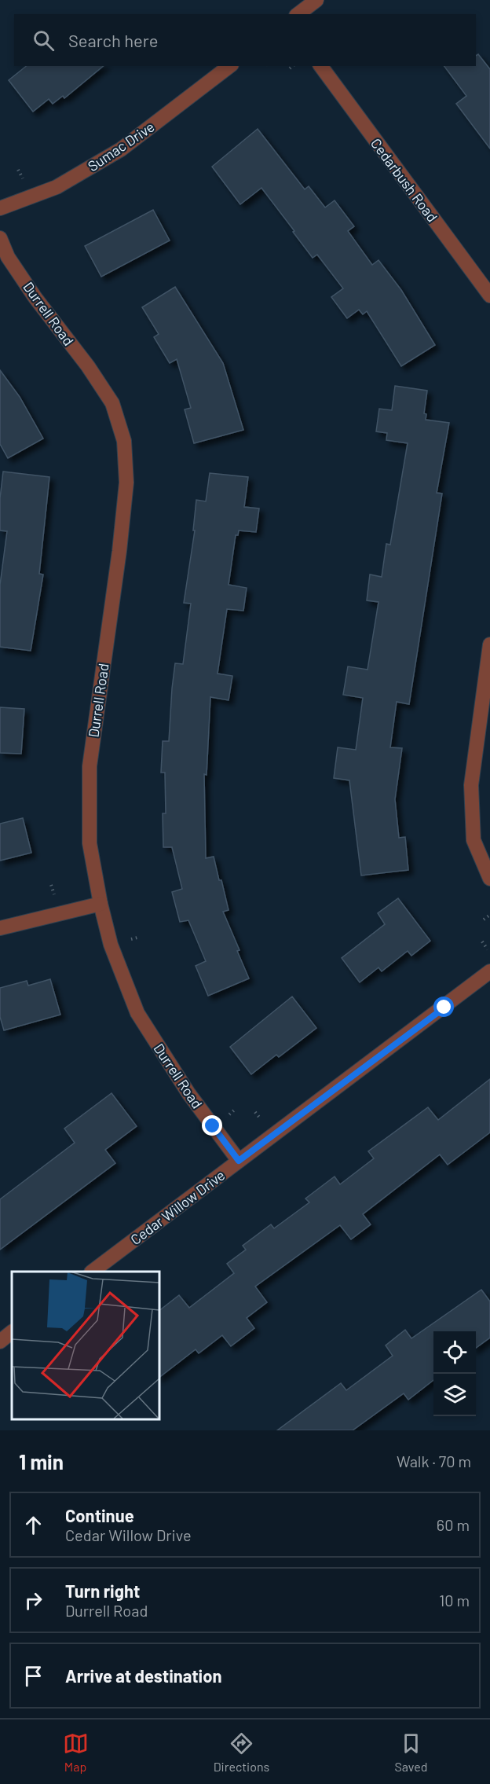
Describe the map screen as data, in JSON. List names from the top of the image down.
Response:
{
  "streets": {
    "street": [
      "Sumac Drive",
      "Cedarbush Road",
      "Durrell Road",
      "Cedar Willow Drive"
    ]
  },
  "crossings": [
    ["Durrell Road", "Cedar Willow Drive"]
  ],
  "page": {
    "search": "Search here",
    "heading": ["1 min", "Walk · 70 m"],
    "list": [
      ["Continue", "Cedar Willow Drive", "60 m"],
      ["Turn right", "Durrell Road", "10 m"],
      "Arrive at destination"
    ],
    "nav": ["Map", "Directions", "Saved"]
  }
}
